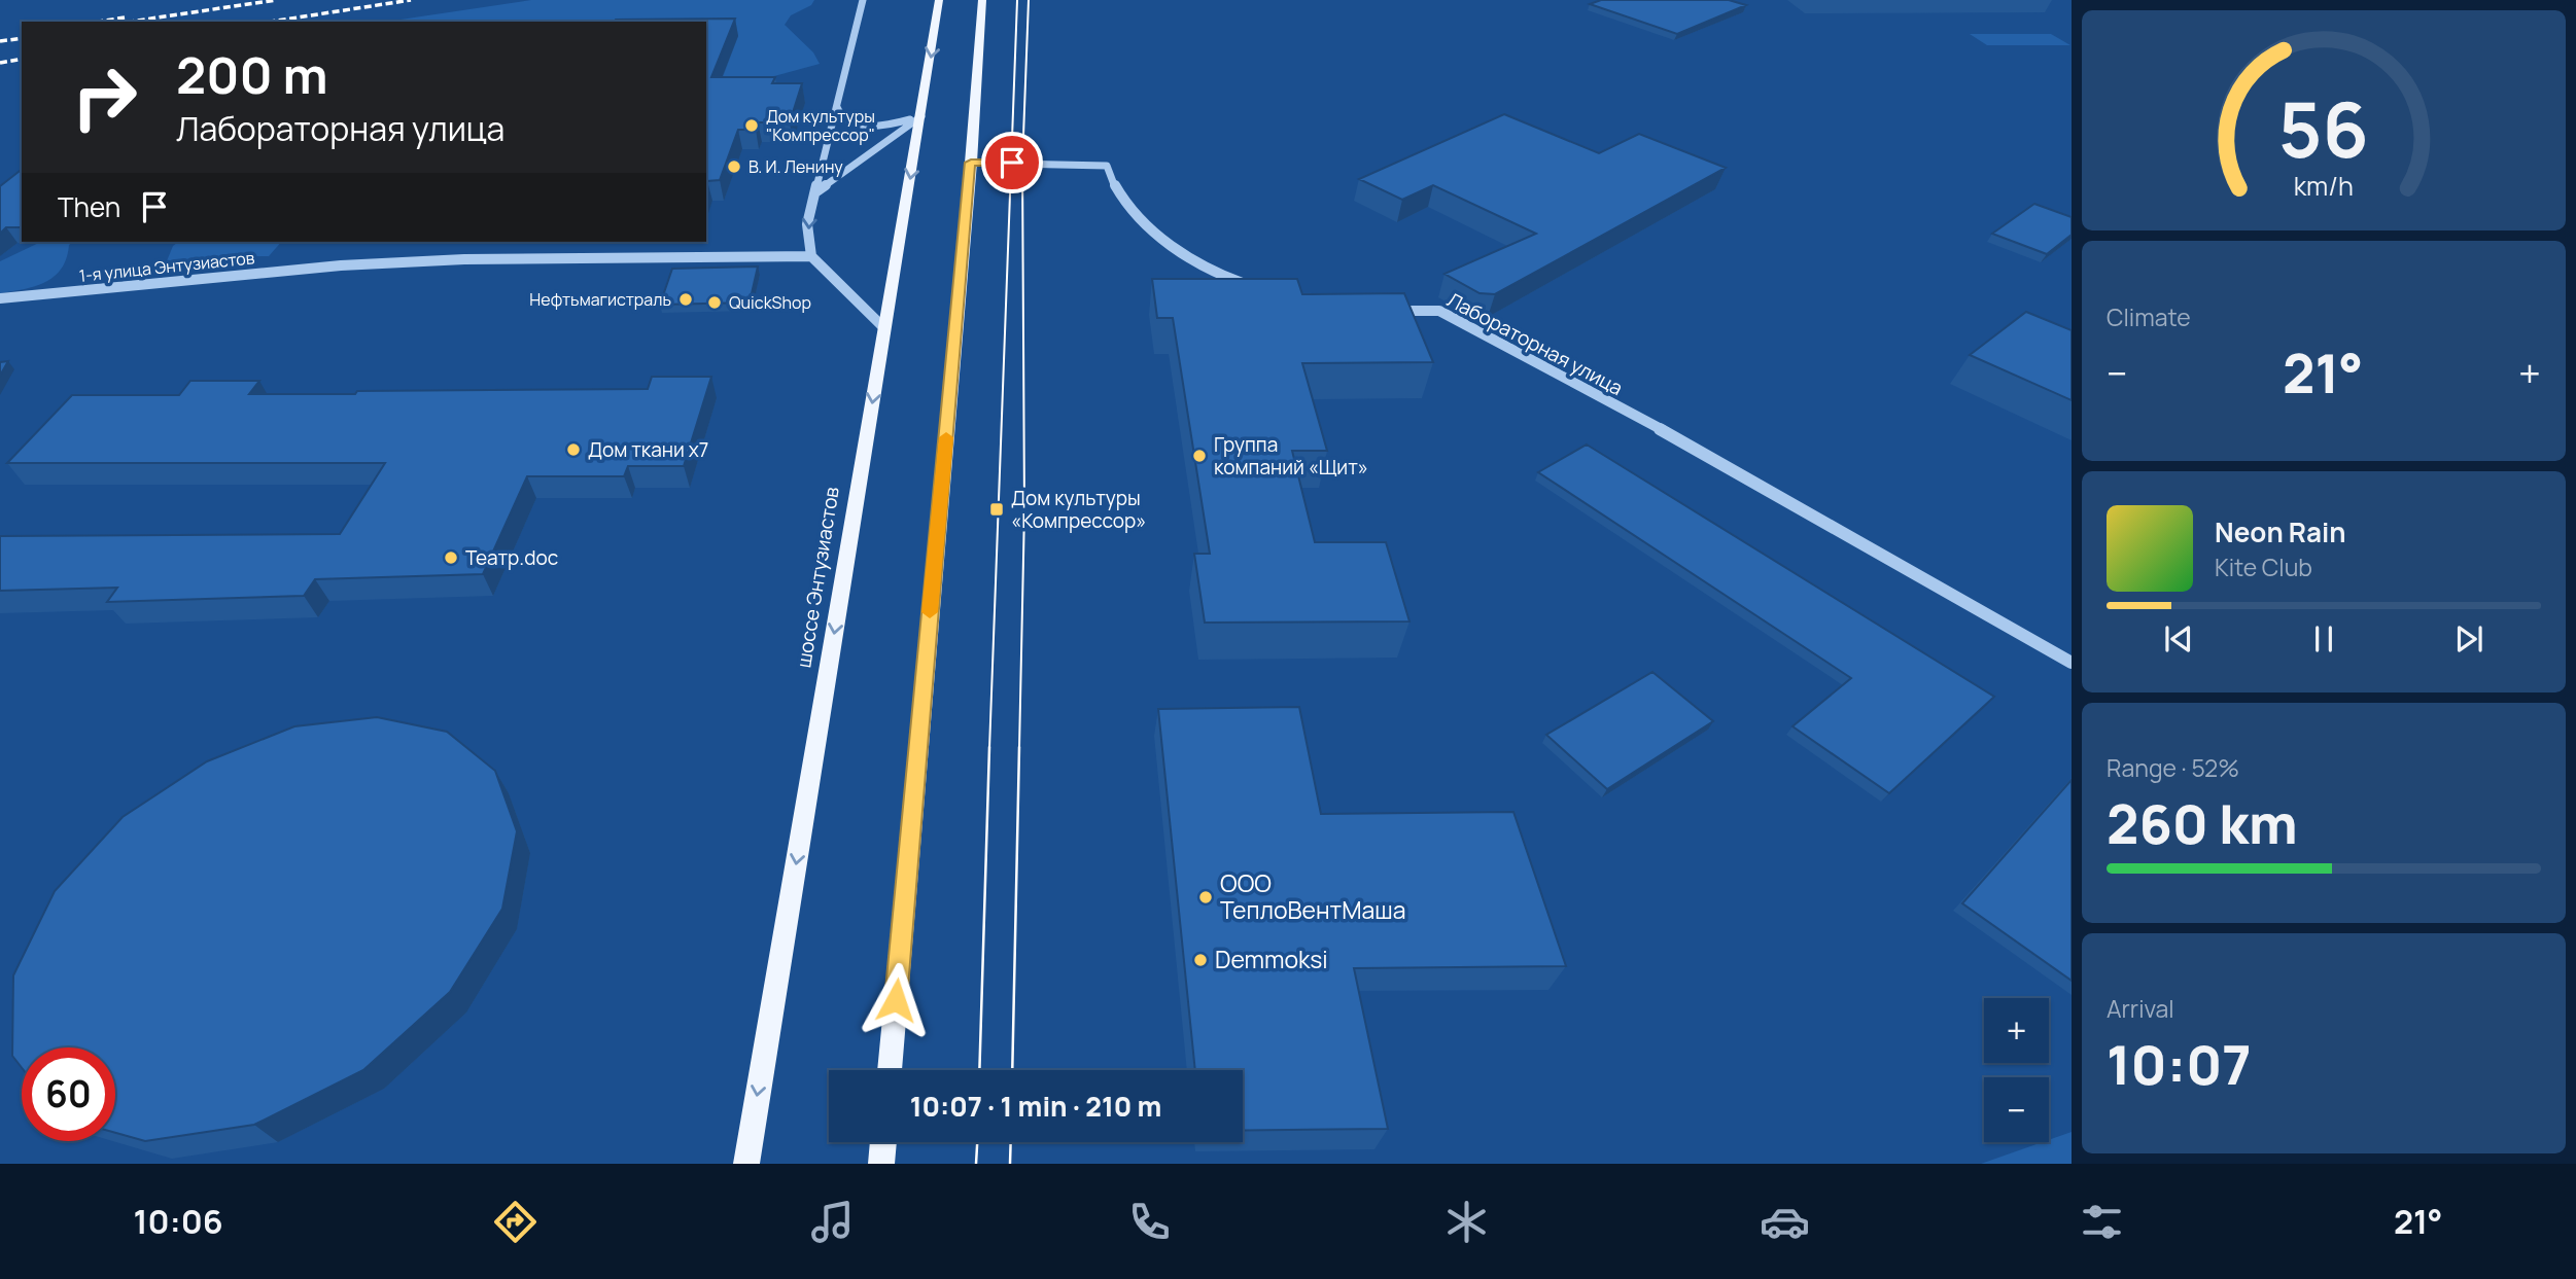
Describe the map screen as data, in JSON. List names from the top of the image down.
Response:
{
  "streets": {
    "main road": ["шоссе Энтузиастов"],
    "street": ["1-я улица Энтузиастов", "Лабораторная улица"]
  },
  "places": {
    "other": [
      "Дом культуры \"Компрессор\"",
      "В. И. Ленину",
      "Нефтьмагистраль",
      "QuickShop",
      "Дом ткани x7",
      "Группа компаний «Щит»",
      "Театр.doc",
      "ООО ТеплоВентМаша",
      "Demmoksi"
    ],
    "transit": ["Дом культуры «Компрессор»"]
  },
  "page": {
    "turn": ["200 m", "Лабораторная улица"],
    "then": "Then",
    "tile": [
      "Climate",
      ["Range · 52%", "260 km"],
      ["Arrival", "10:07"]
    ],
    "heat": ["−", "21°", "+"],
    "song": ["Neon Rain", "Kite Club"],
    "map_buttons": ["+", "−"],
    "limit": "60",
    "trip": "10:07 · 1 min · 210 m",
    "tabs": ["10:06", "21°"],
    "gauge": ["56", "km/h"]
  }
}
